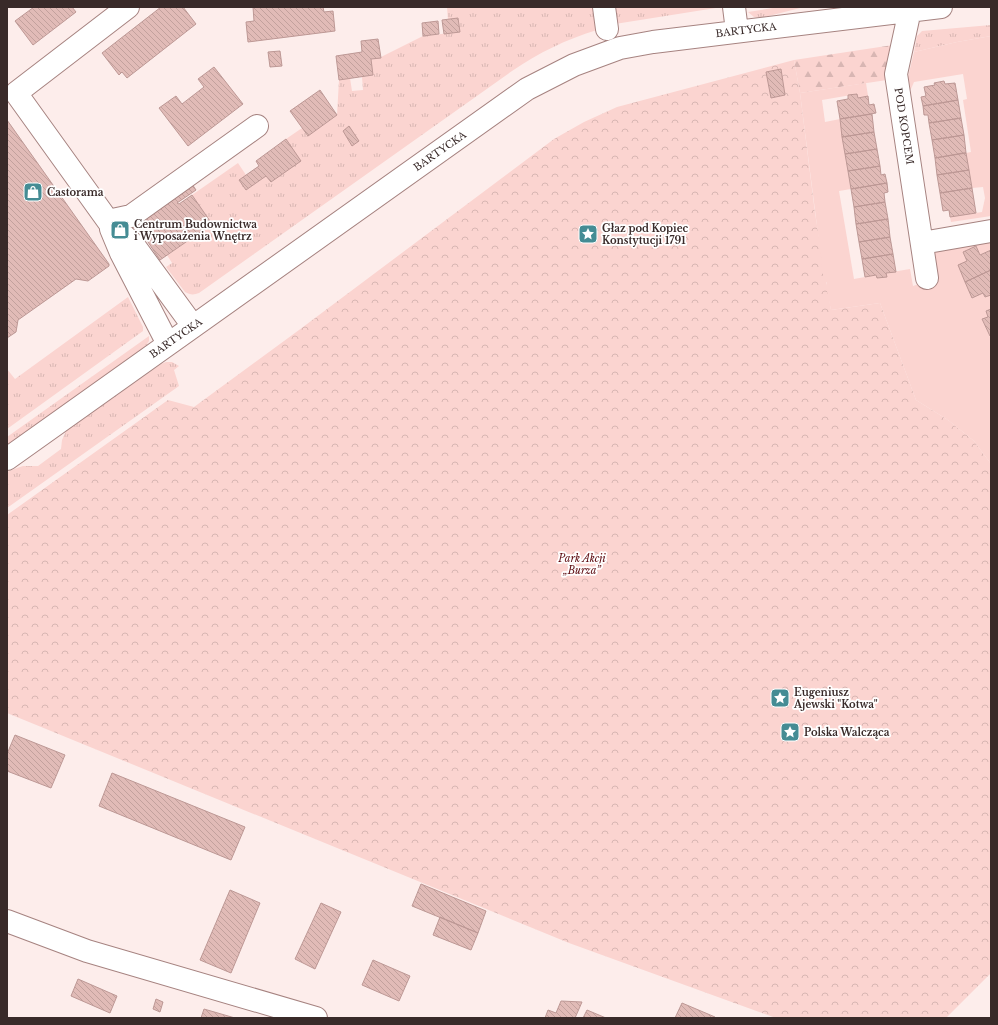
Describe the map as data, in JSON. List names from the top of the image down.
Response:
{
  "streets": {
    "street": ["BARTYCKA", "POD KOPCEM"]
  },
  "crossings": [
    ["BARTYCKA", "POD KOPCEM"]
  ],
  "parks": ["Park Akcji „Burza”"],
  "places": {
    "shop": ["Castorama", "Centrum Budownictwa i Wyposażenia Wnętrz"],
    "place": ["Głaz pod Kopiec Konstytucji 1791", "Eugeniusz Ajewski \"Kotwa\"", "Polska Walcząca"]
  }
}
